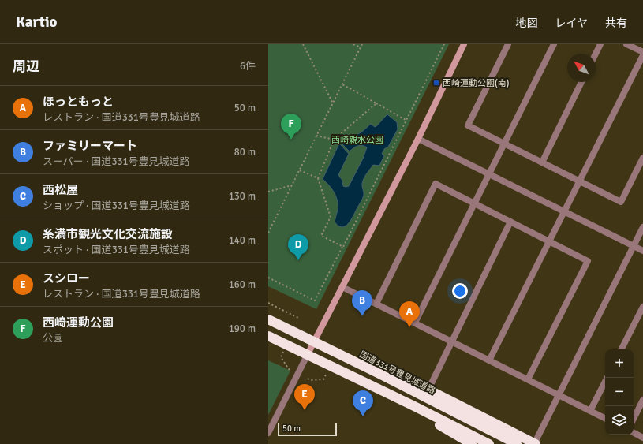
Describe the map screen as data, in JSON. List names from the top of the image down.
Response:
{
  "streets": {
    "highway": ["国道331号豊見城道路"]
  },
  "parks": ["西崎親水公園"],
  "places": {
    "transit": ["西崎運動公園(南)"]
  },
  "scale_bar": "50 m",
  "north": "top left",
  "page": {
    "header": "Kartio",
    "nav": ["地図", "レイヤ", "共有"],
    "heading": ["周辺", "6件"],
    "list": [
      {
        "mark": "A",
        "name": "ほっともっと",
        "note": "レストラン · 国道331号豊見城道路",
        "value": "50 m"
      },
      {
        "mark": "B",
        "name": "ファミリーマート",
        "note": "スーパー · 国道331号豊見城道路",
        "value": "80 m"
      },
      {
        "mark": "C",
        "name": "西松屋",
        "note": "ショップ · 国道331号豊見城道路",
        "value": "130 m"
      },
      {
        "mark": "D",
        "name": "糸満市観光文化交流施設",
        "note": "スポット · 国道331号豊見城道路",
        "value": "140 m"
      },
      {
        "mark": "E",
        "name": "スシロー",
        "note": "レストラン · 国道331号豊見城道路",
        "value": "160 m"
      },
      {
        "mark": "F",
        "name": "西崎運動公園",
        "note": "公園",
        "value": "190 m"
      }
    ],
    "pins": [
      "F",
      "D",
      "B",
      "A",
      "E",
      "C"
    ],
    "map_buttons": ["+", "−"],
    "scale": "50 m"
  }
}
